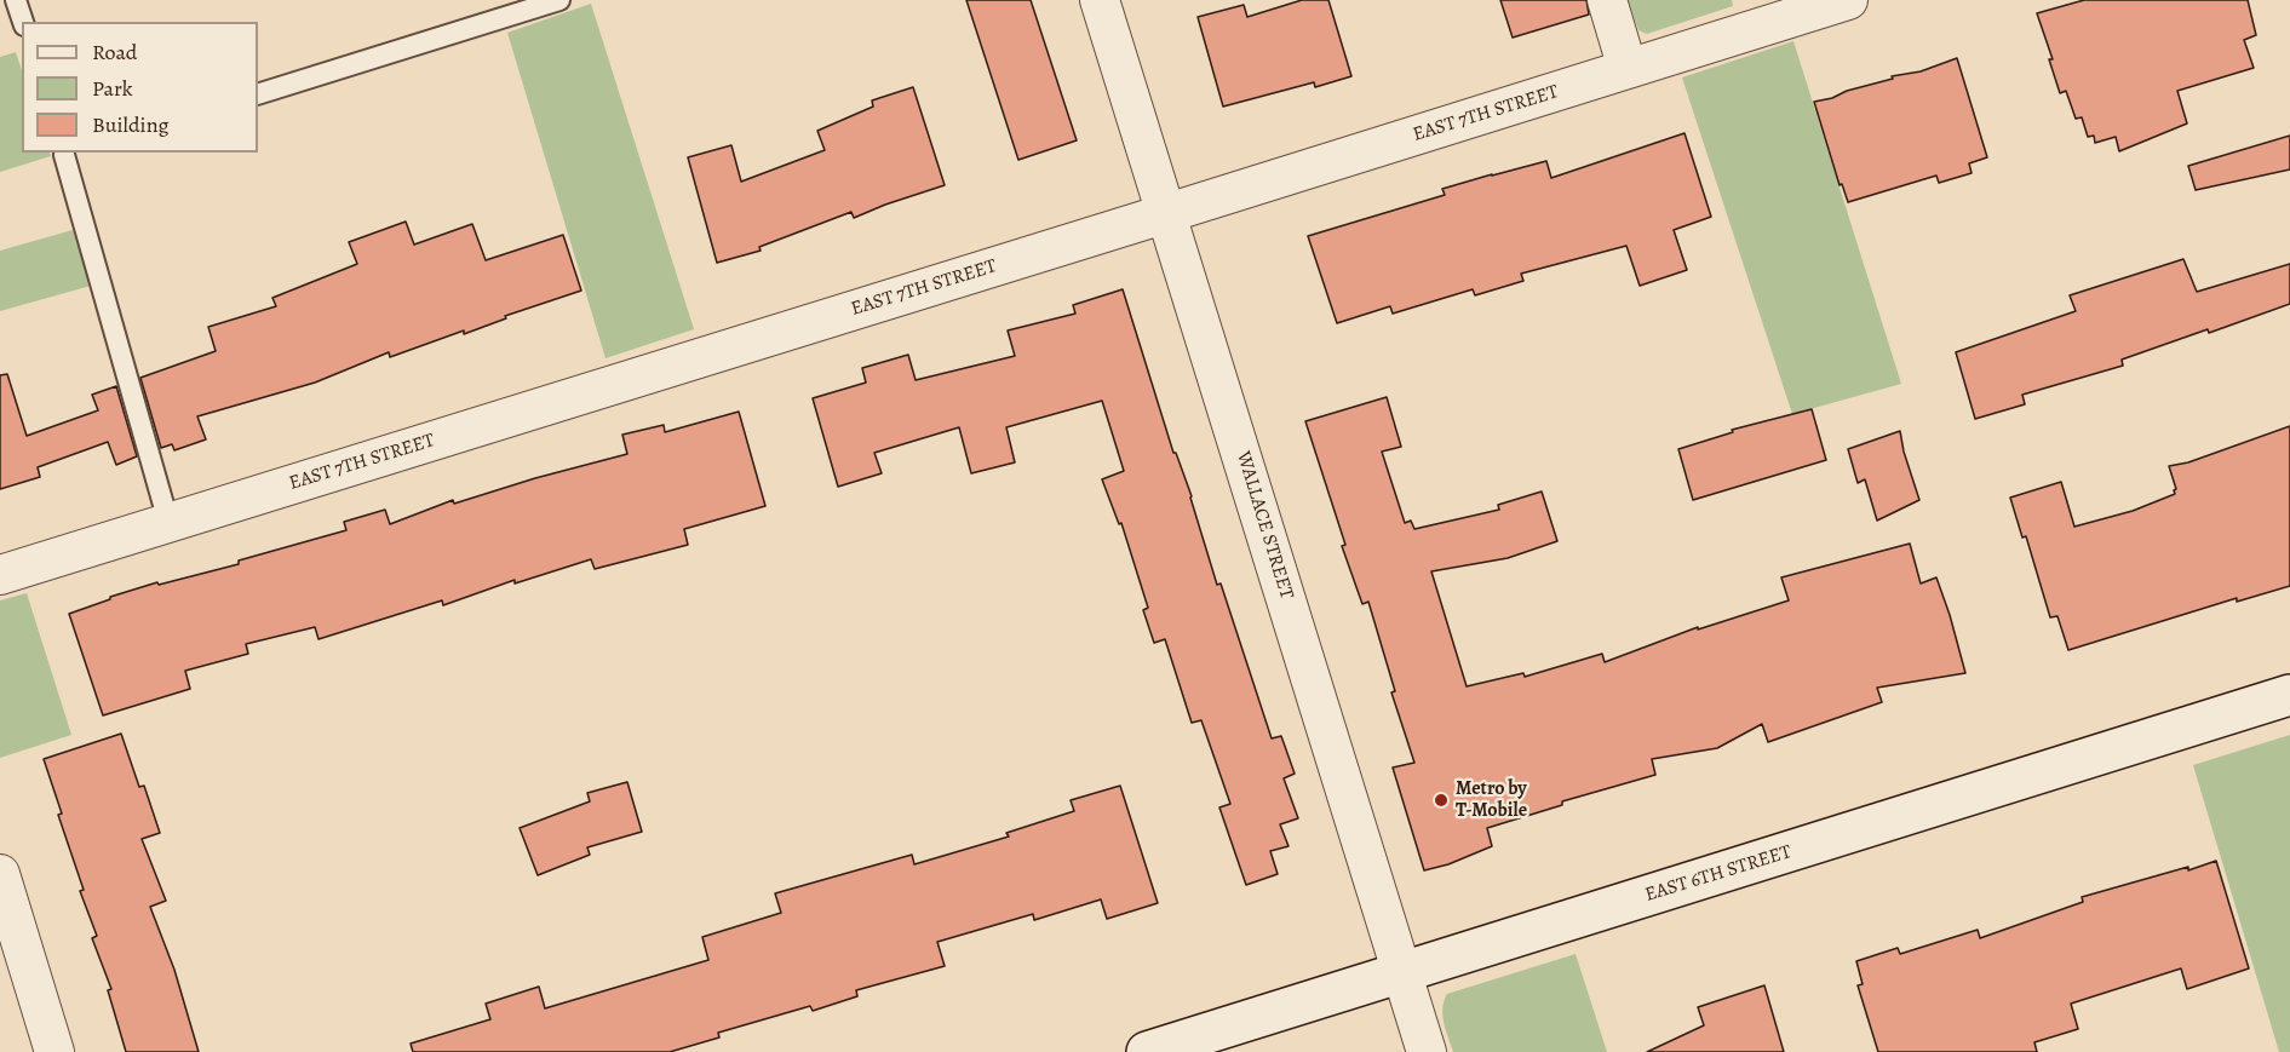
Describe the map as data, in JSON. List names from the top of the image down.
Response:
{
  "streets": {
    "main road": ["EAST 6TH STREET"],
    "street": ["EAST 7TH STREET", "WALLACE STREET"]
  },
  "crossings": [
    ["EAST 7TH STREET", "WALLACE STREET"],
    ["WALLACE STREET", "EAST 6TH STREET"]
  ],
  "places": ["Metro by T-Mobile"],
  "legend": ["Road", "Park", "Building"]
}
